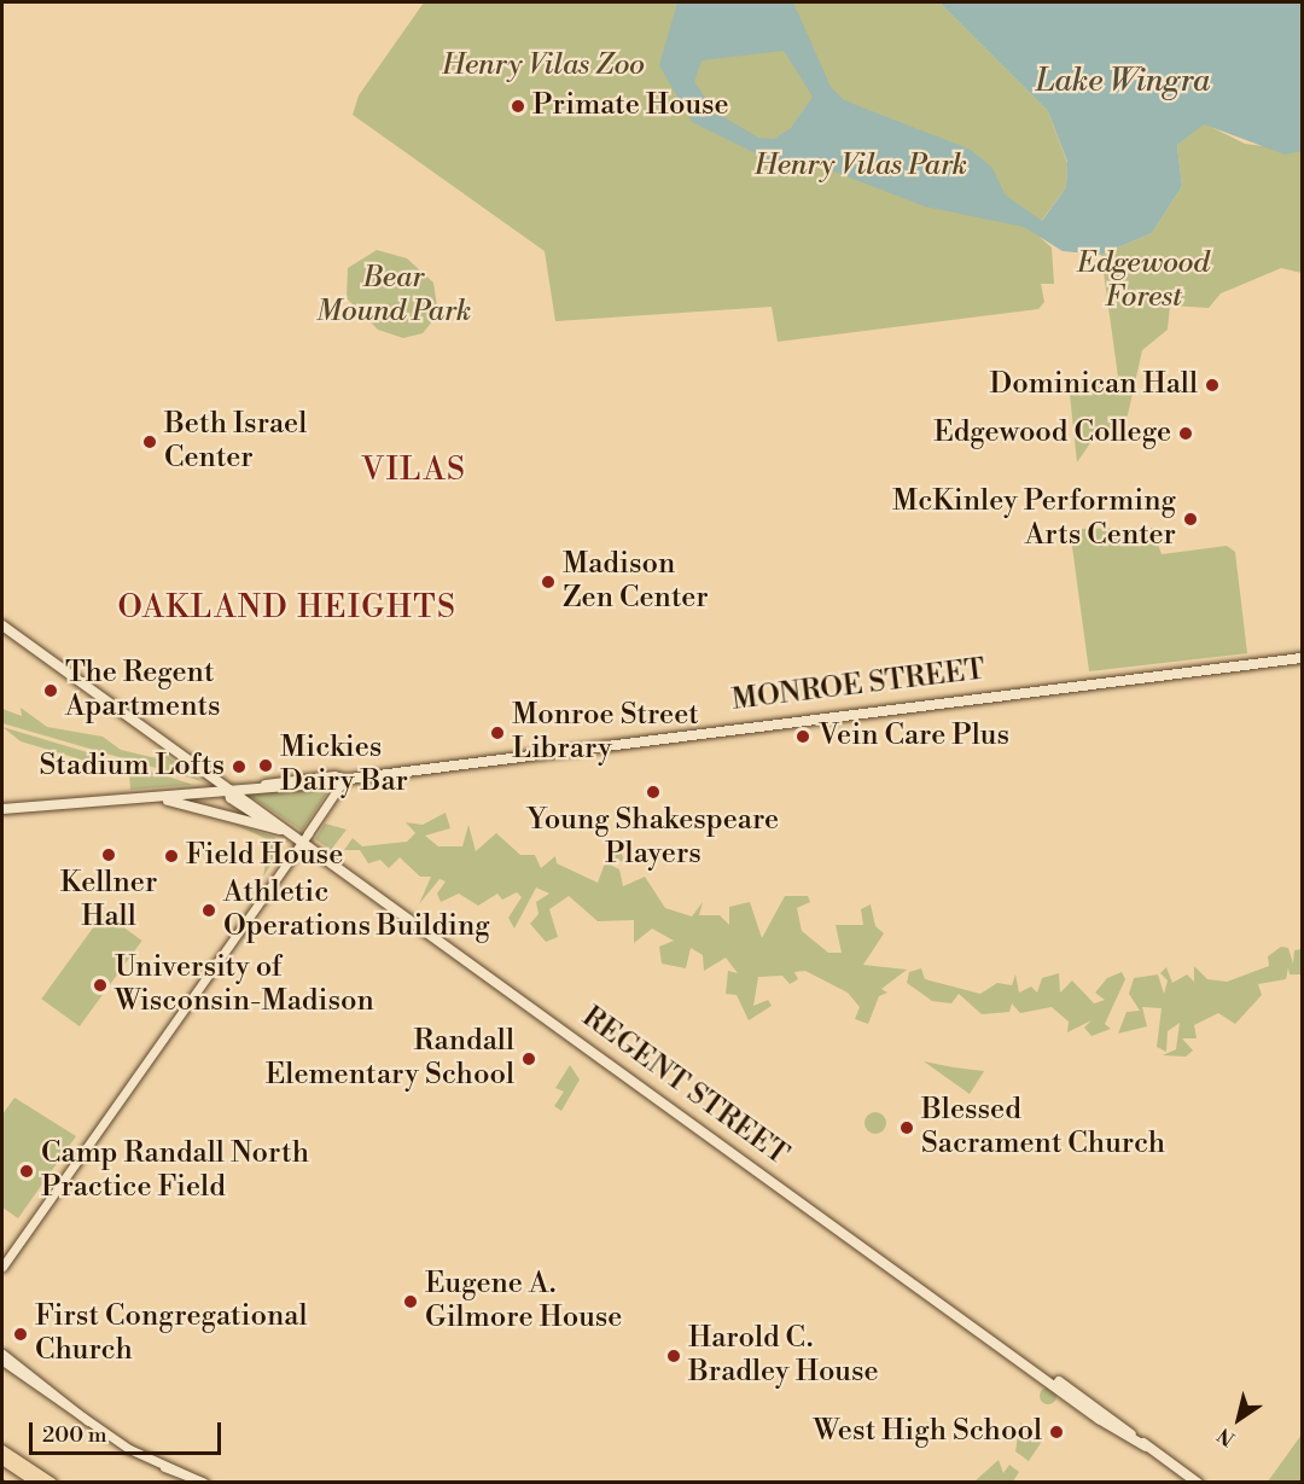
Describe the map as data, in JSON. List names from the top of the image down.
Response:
{
  "streets": {
    "main road": ["MONROE STREET", "REGENT STREET"]
  },
  "crossings": [
    ["MONROE STREET", "REGENT STREET"]
  ],
  "districts": ["VILAS", "OAKLAND HEIGHTS"],
  "water": ["Lake Wingra"],
  "parks": [
    "Henry Vilas Zoo",
    "Henry Vilas Park",
    "Edgewood Forest",
    "Bear Mound Park"
  ],
  "places": [
    "Primate House",
    "Dominican Hall",
    "Edgewood College",
    "Beth Israel Center",
    "McKinley Performing Arts Center",
    "Madison Zen Center",
    "The Regent Apartments",
    "Monroe Street Library",
    "Vein Care Plus",
    "Mickies Dairy Bar",
    "Stadium Lofts",
    "Young Shakespeare Players",
    "Kellner Hall",
    "Field House",
    "Athletic Operations Building",
    "University of Wisconsin-Madison",
    "Randall Elementary School",
    "Blessed Sacrament Church",
    "Camp Randall North Practice Field",
    "Eugene A. Gilmore House",
    "First Congregational Church",
    "Harold C. Bradley House",
    "West High School"
  ],
  "scale_bar": "200 m",
  "north": "bottom left"
}
